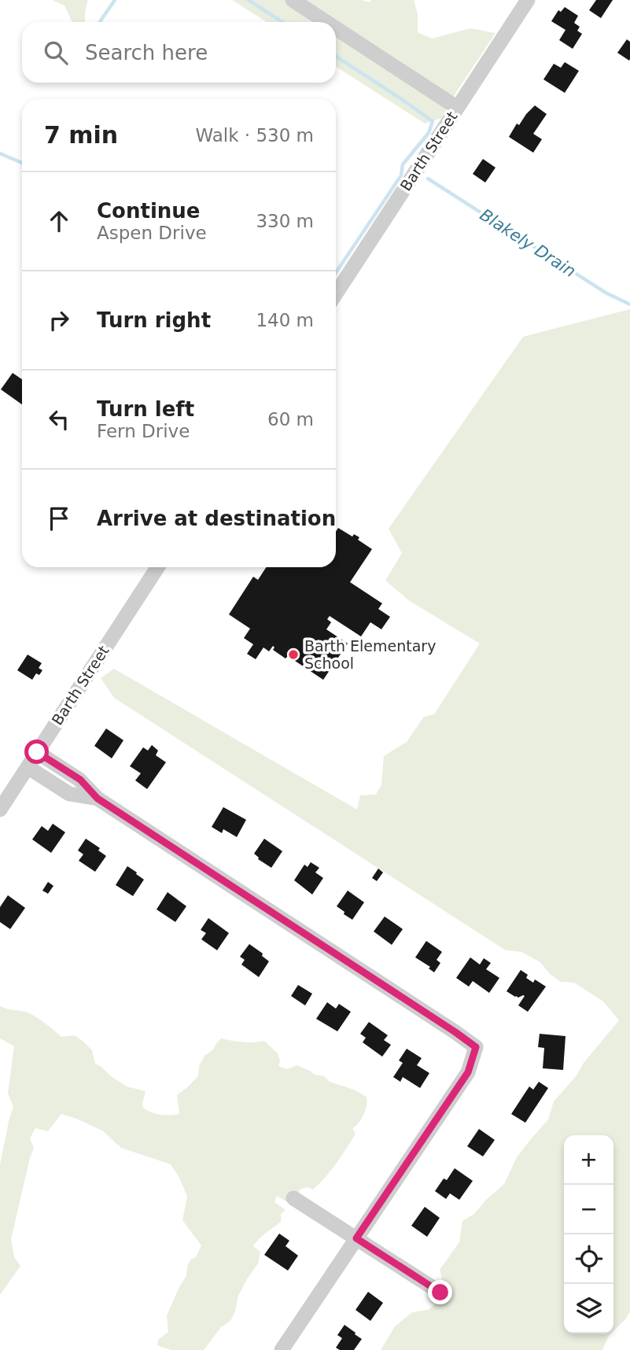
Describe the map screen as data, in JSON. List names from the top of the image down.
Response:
{
  "streets": {
    "street": ["Barth Street"]
  },
  "water": ["Blakely Drain"],
  "places": ["Barth Elementary School"],
  "page": {
    "search": "Search here",
    "heading": ["7 min", "Walk · 530 m"],
    "list": [
      ["Continue", "Aspen Drive", "330 m"],
      ["Turn right", "140 m"],
      ["Turn left", "Fern Drive", "60 m"],
      "Arrive at destination"
    ],
    "map_buttons": ["+", "−"]
  }
}
